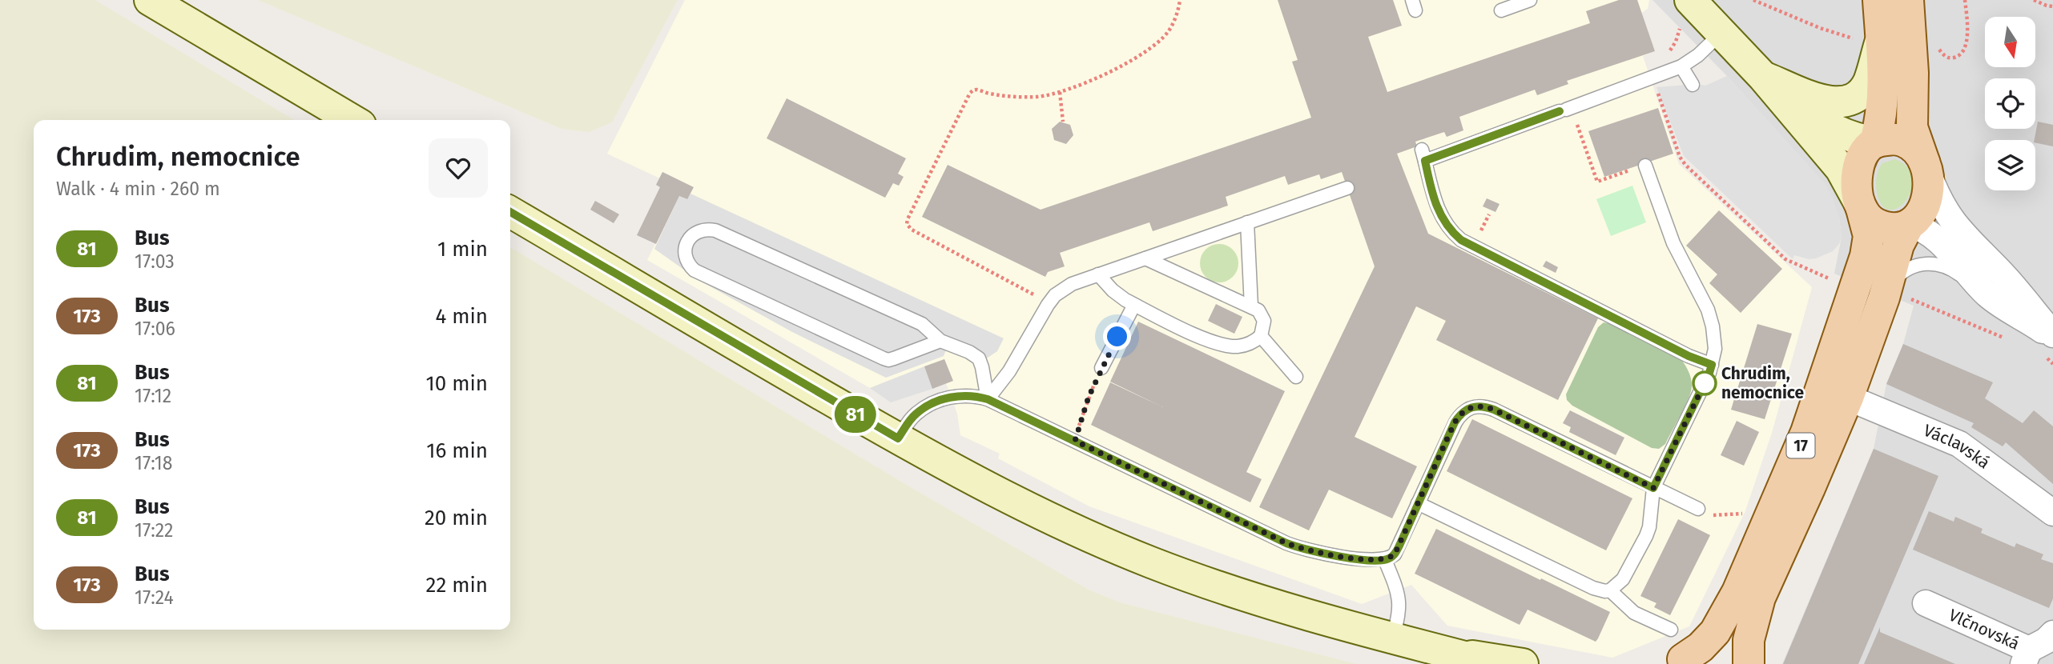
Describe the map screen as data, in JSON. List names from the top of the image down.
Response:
{
  "streets": {
    "main road": ["17"],
    "street": ["Václavská", "Vlčnovská"]
  },
  "crossings": [
    ["17", "Václavská"]
  ],
  "places": ["Chrudim, nemocnice"],
  "lines": ["bus line 81"],
  "north": "bottom",
  "page": {
    "on_map": "81",
    "heading": ["Chrudim, nemocnice", "Walk · 4 min · 260 m"],
    "list": [
      {
        "mark": "81",
        "name": "Bus",
        "note": "17:03",
        "value": "1 min"
      },
      {
        "mark": "173",
        "name": "Bus",
        "note": "17:06",
        "value": "4 min"
      },
      {
        "mark": "81",
        "name": "Bus",
        "note": "17:12",
        "value": "10 min"
      },
      {
        "mark": "173",
        "name": "Bus",
        "note": "17:18",
        "value": "16 min"
      },
      {
        "mark": "81",
        "name": "Bus",
        "note": "17:22",
        "value": "20 min"
      },
      {
        "mark": "173",
        "name": "Bus",
        "note": "17:24",
        "value": "22 min"
      }
    ]
  }
}
